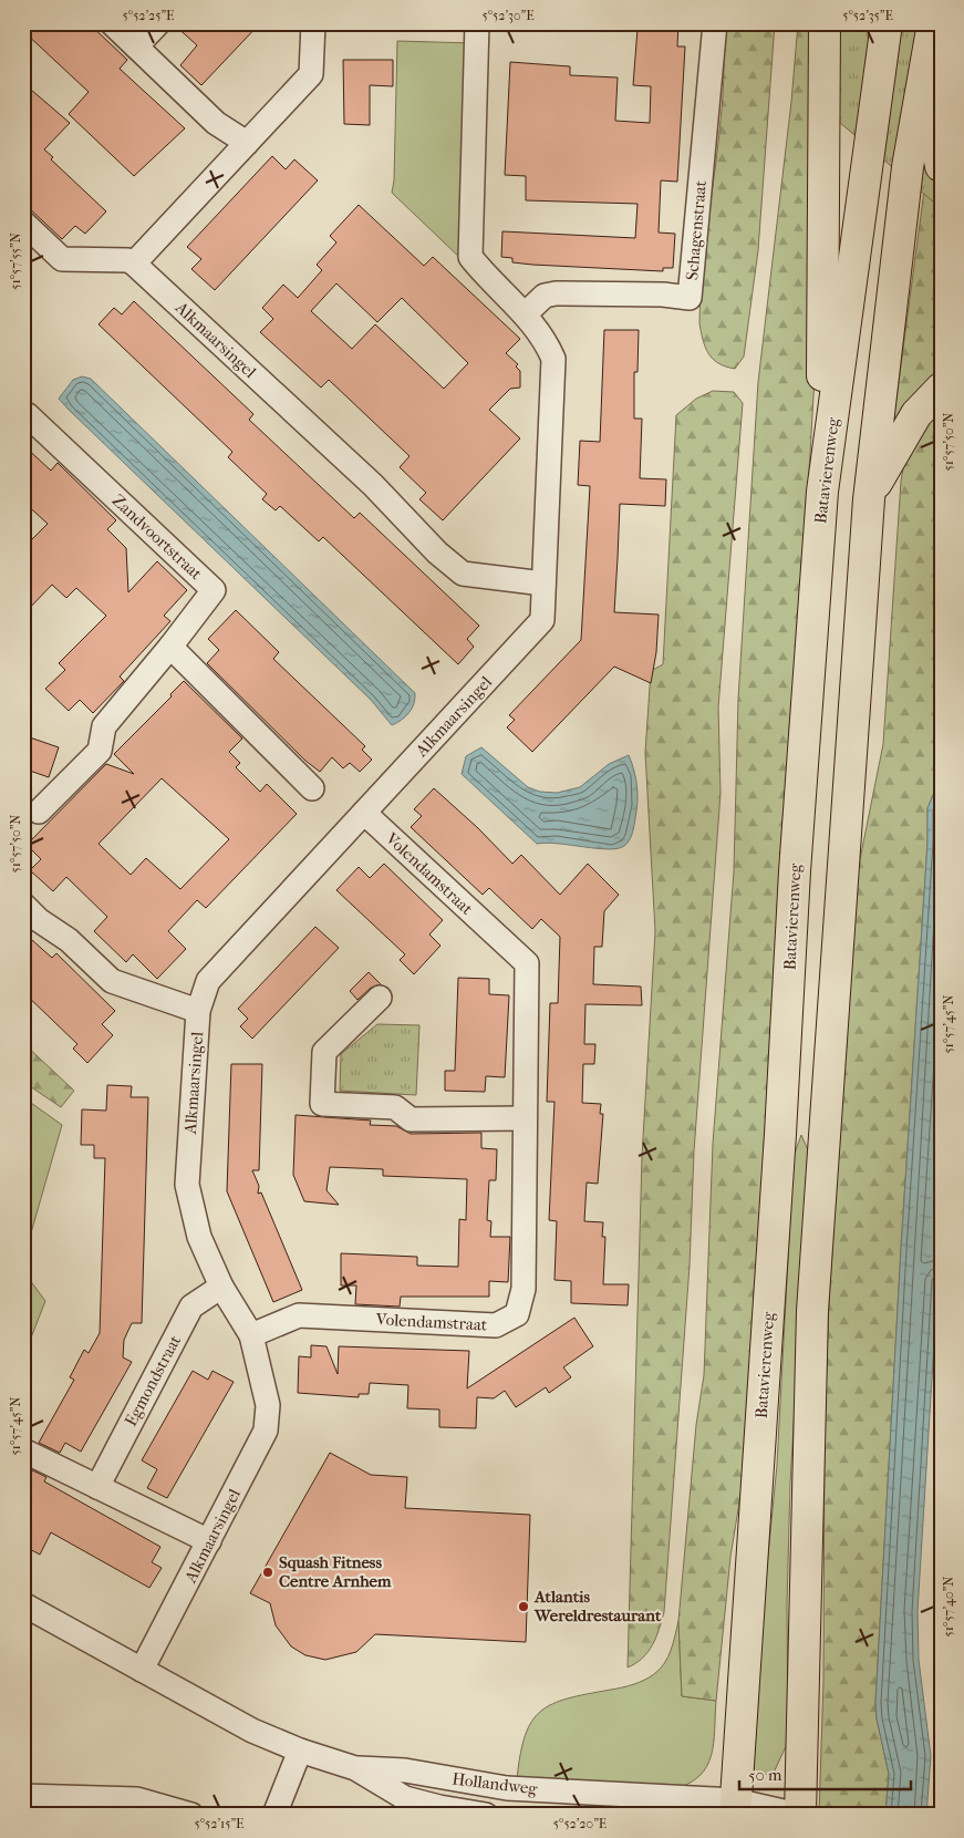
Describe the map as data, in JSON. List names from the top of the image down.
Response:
{
  "streets": {
    "main road": ["Batavierenweg"],
    "street": [
      "Schagenstraat",
      "Alkmaarsingel",
      "Zandvoortstraat",
      "Volendamstraat",
      "Egmondstraat",
      "Hollandweg"
    ]
  },
  "crossings": [
    ["Schagenstraat", "Alkmaarsingel"],
    ["Alkmaarsingel", "Volendamstraat"],
    ["Alkmaarsingel", "Egmondstraat"],
    ["Alkmaarsingel", "Hollandweg"],
    ["Batavierenweg", "Hollandweg"]
  ],
  "places": ["Squash Fitness Centre Arnhem", "Atlantis Wereldrestaurant"],
  "scale_bar": "50 m",
  "coordinates": [
    "5°52'25\"E",
    "5°52'30\"E",
    "5°52'35\"E",
    "51°57'55\"N",
    "51°57'50\"N",
    "51°57'45\"N",
    "51°57'40\"N",
    "5°52'15\"E",
    "5°52'20\"E"
  ]
}
